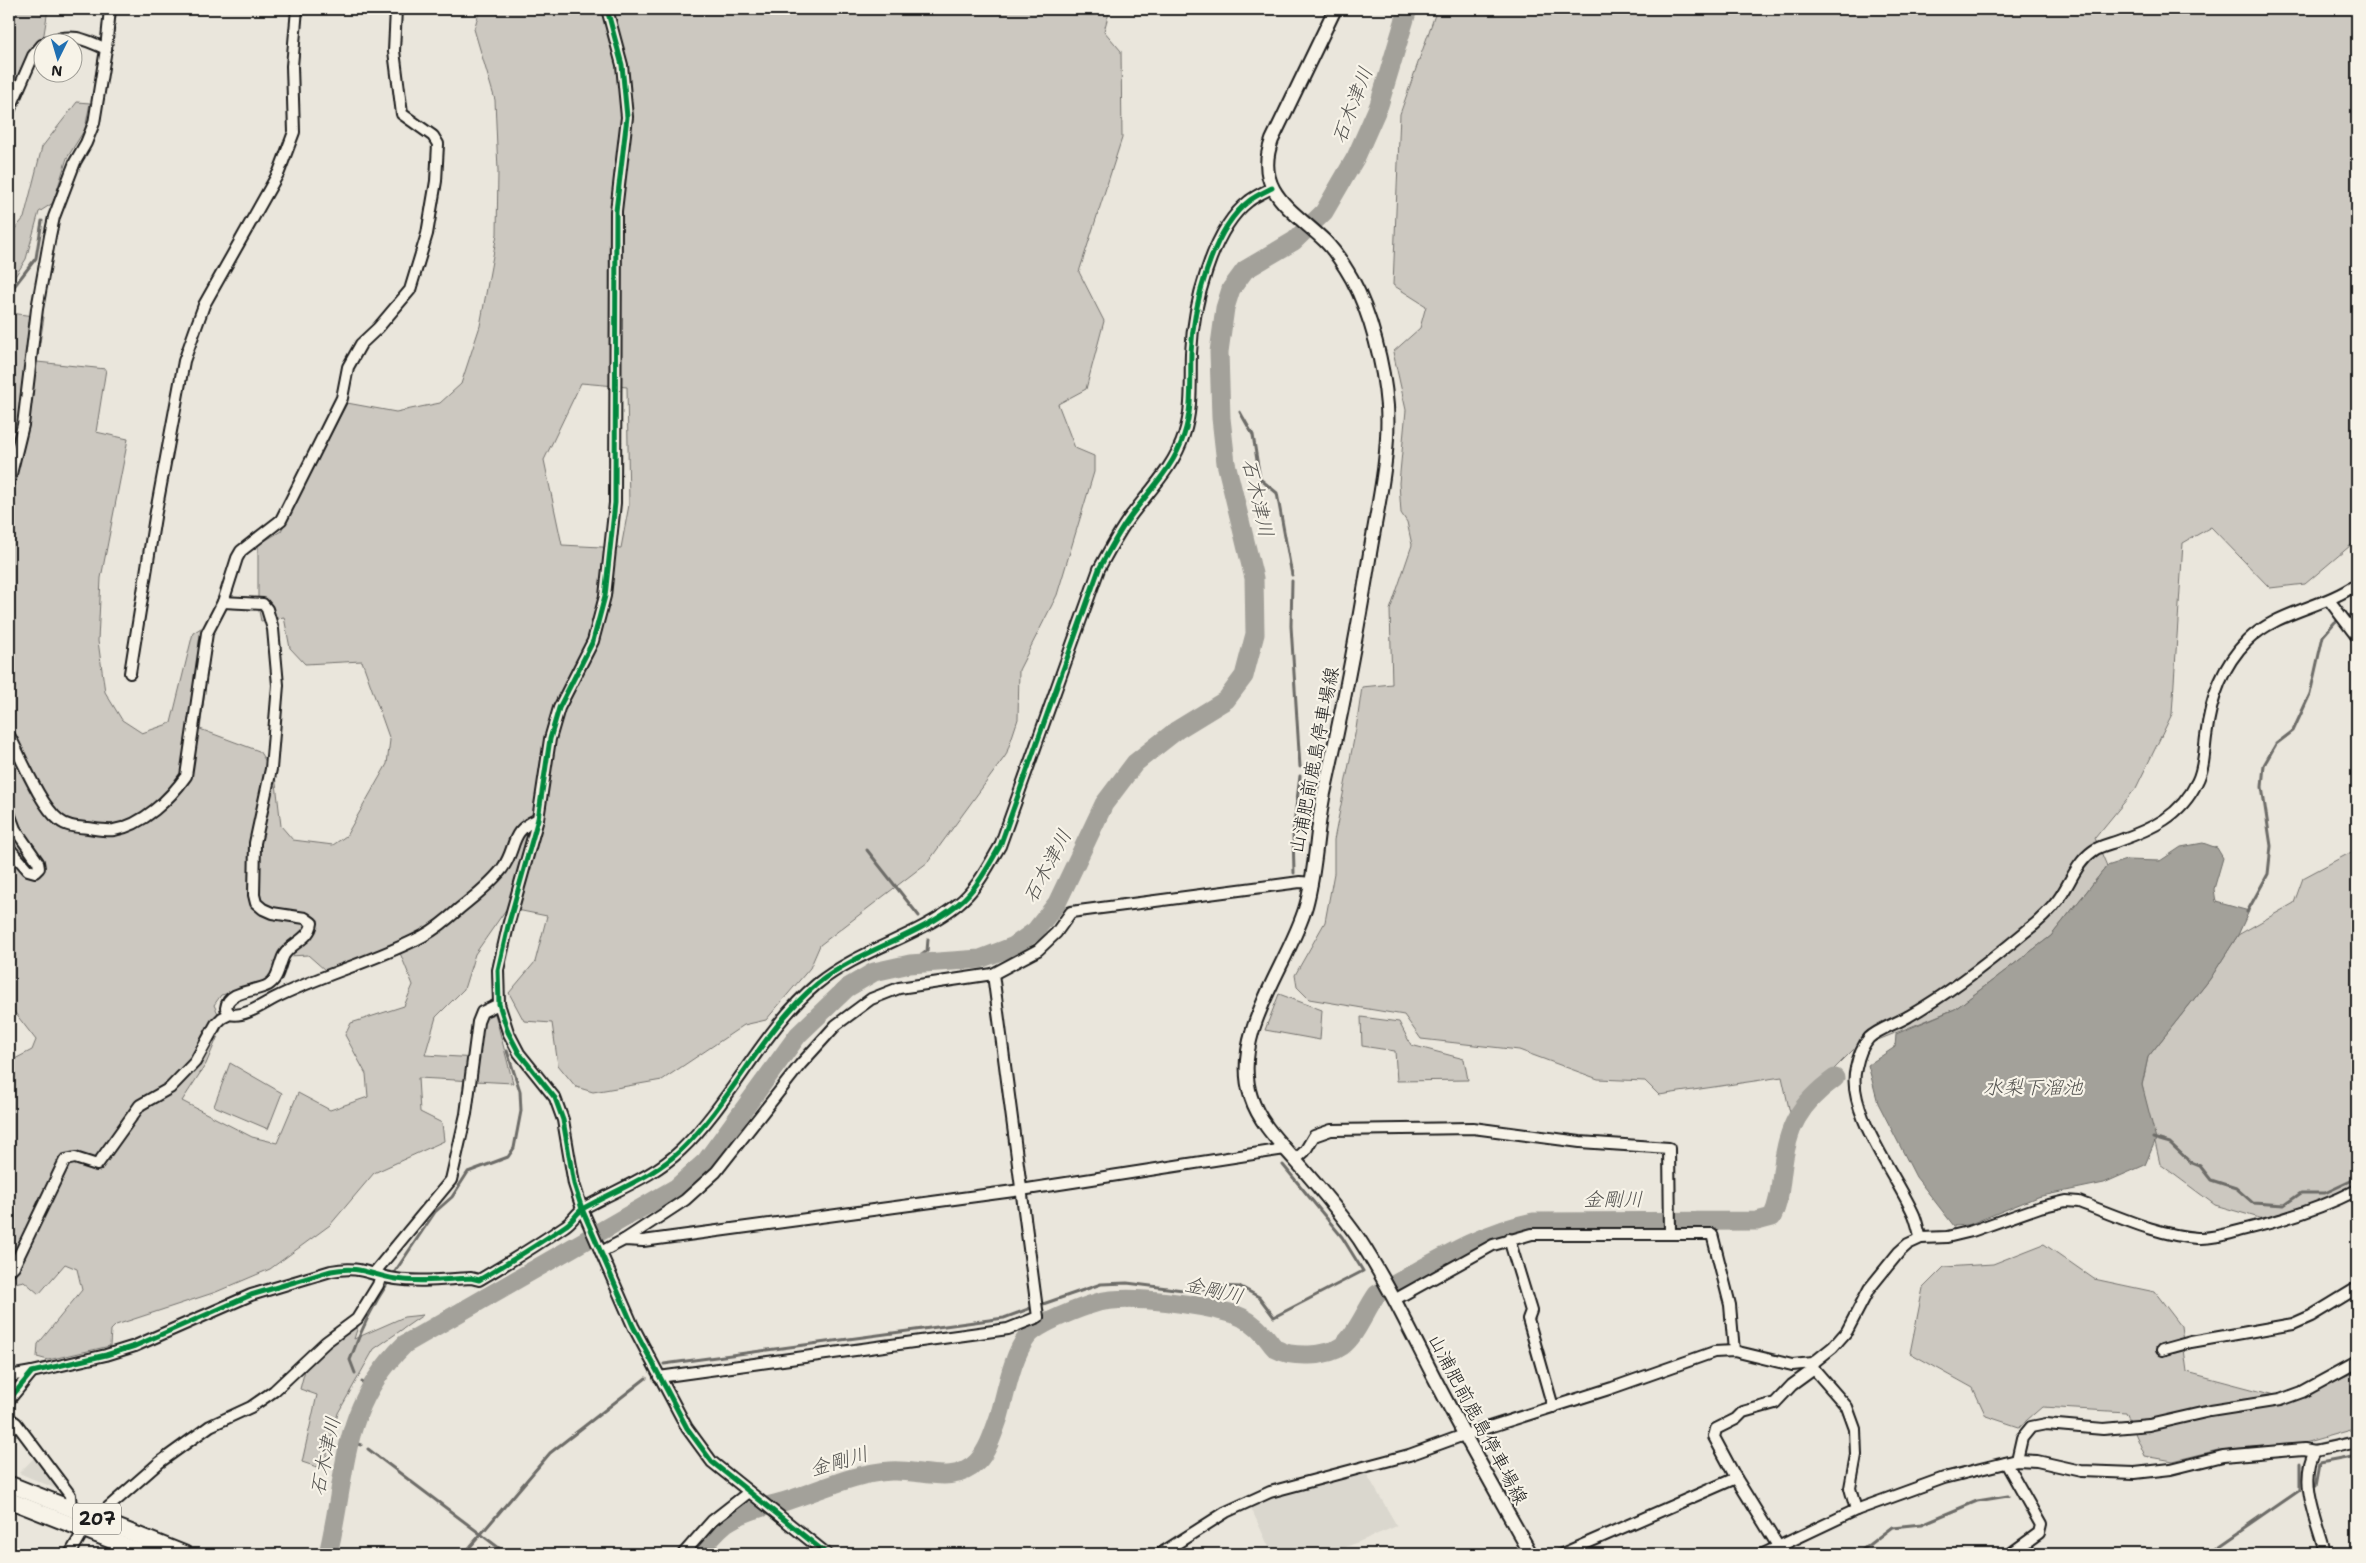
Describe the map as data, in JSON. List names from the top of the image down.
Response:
{
  "streets": {
    "highway": ["207"],
    "main road": ["山浦肥前鹿島停車場線"]
  },
  "water": ["石木津川", "水梨下溜池", "金剛川"],
  "north": "bottom"
}
